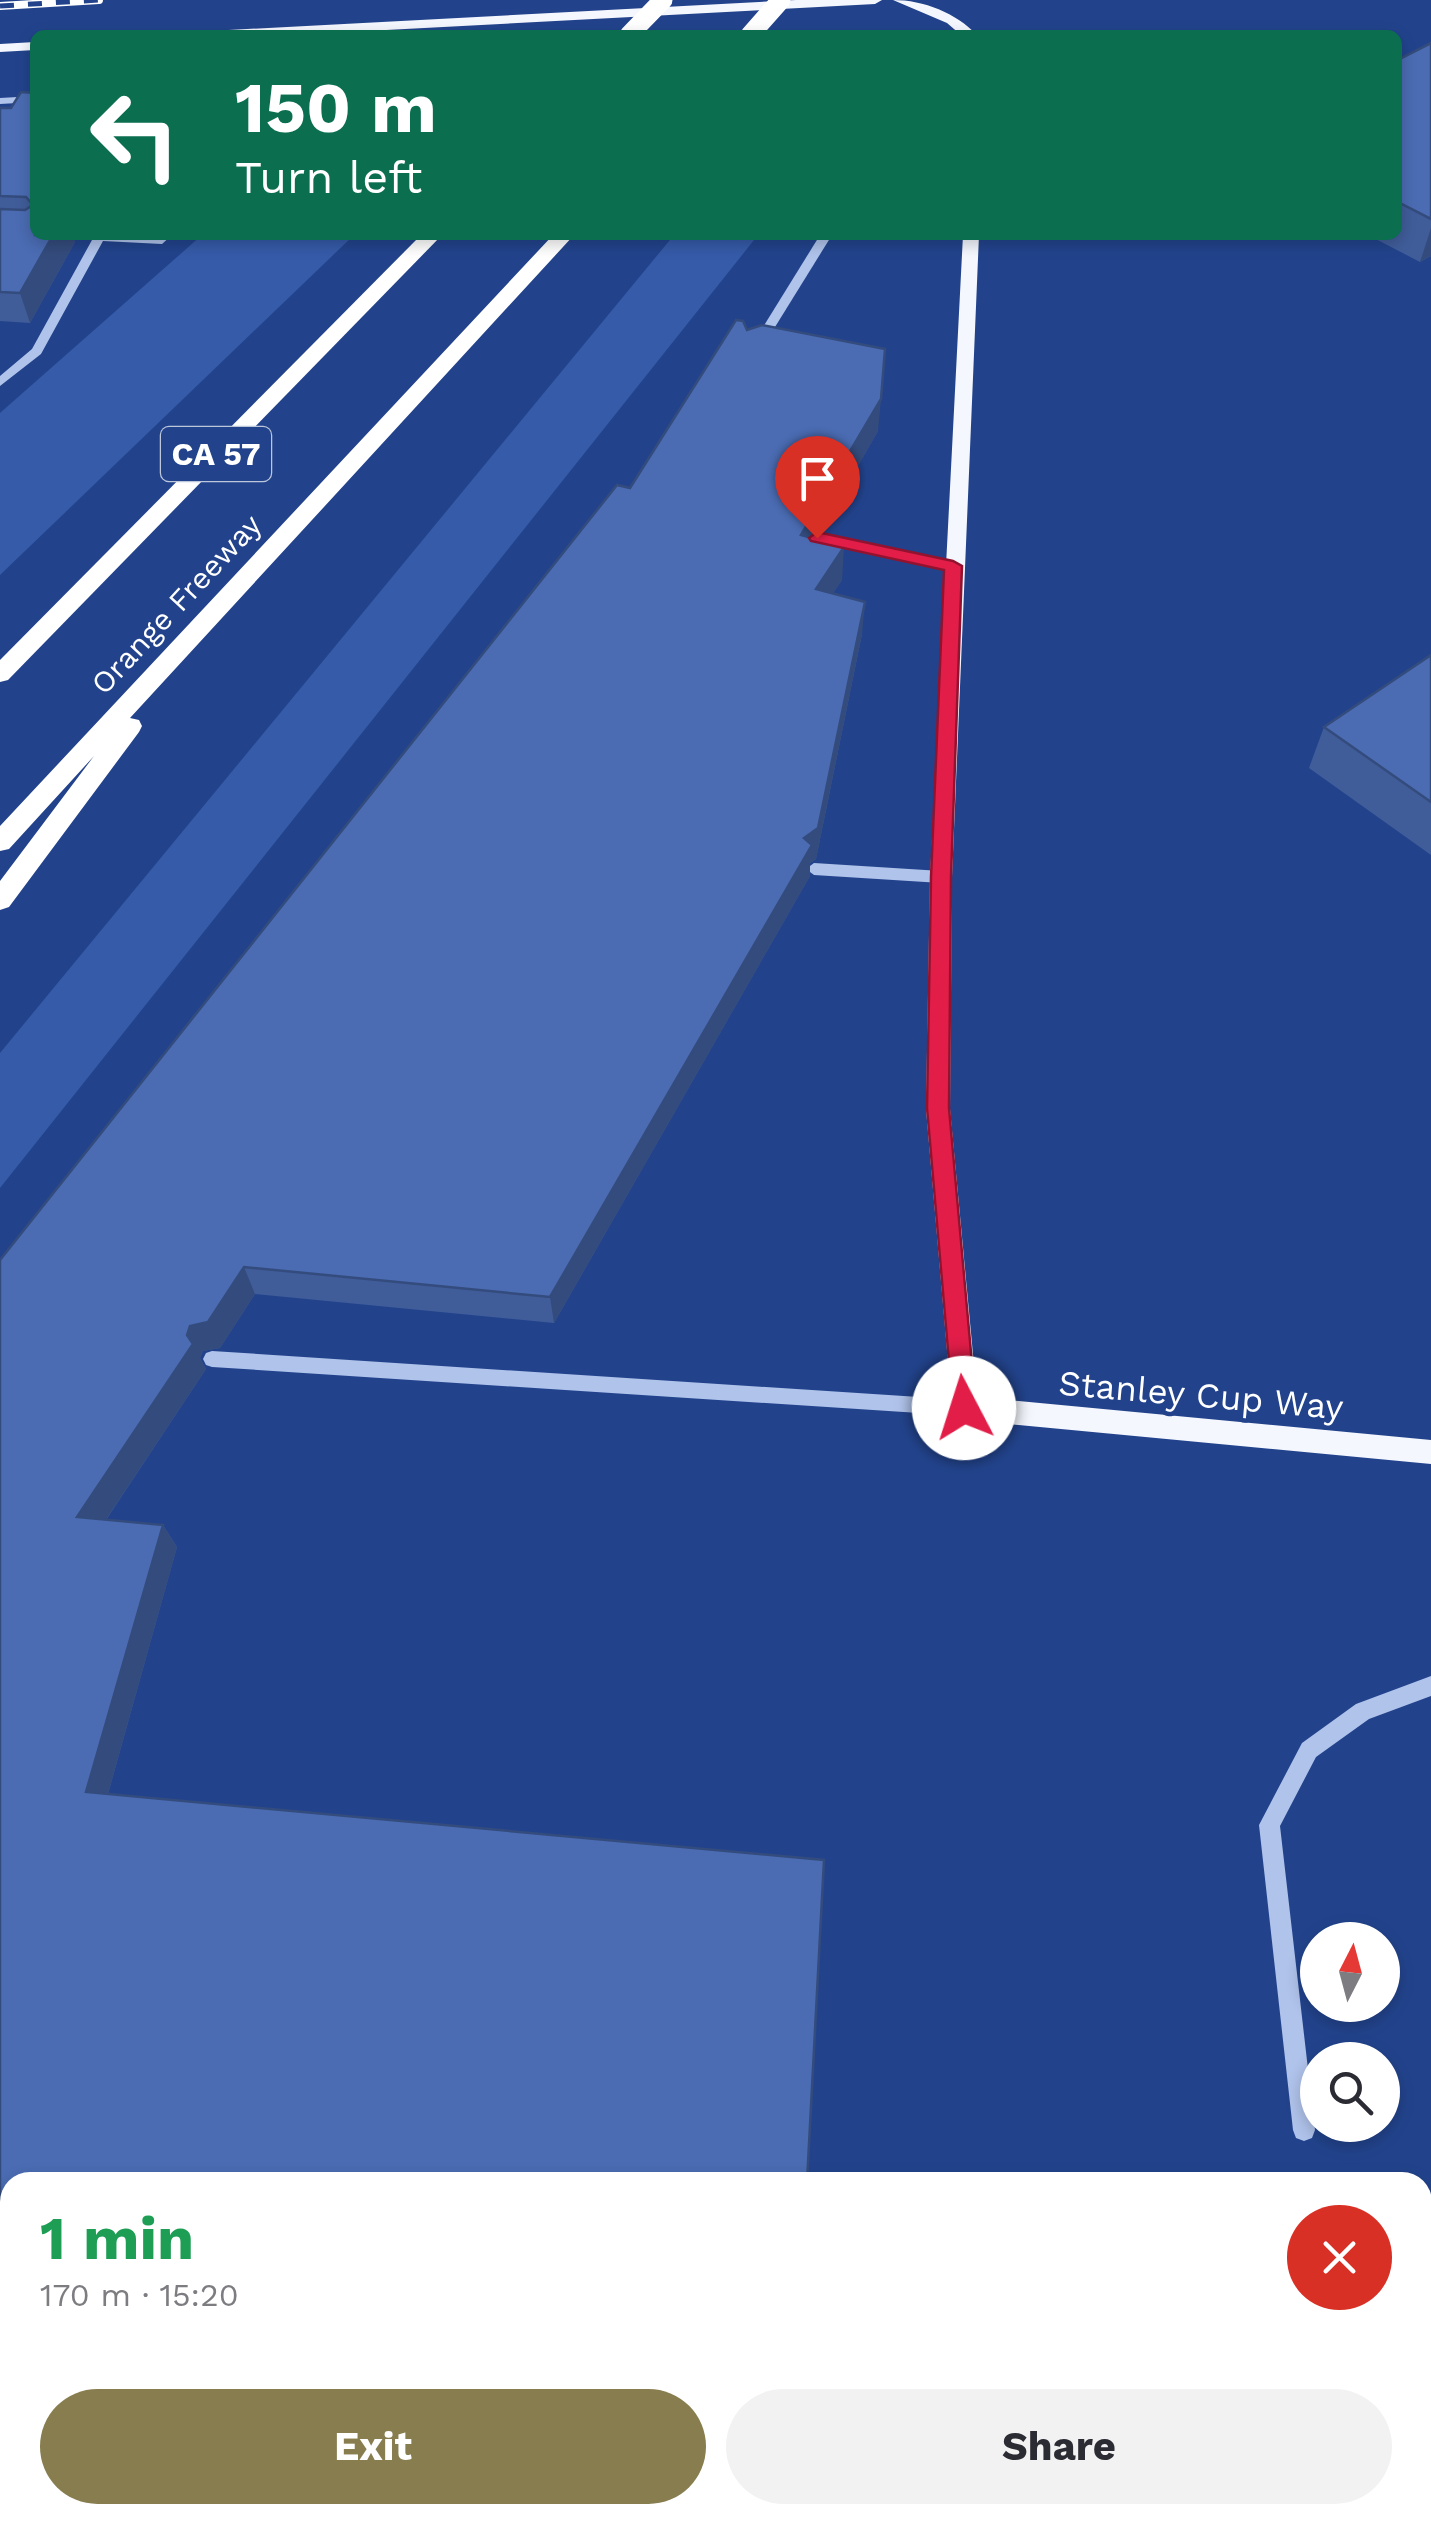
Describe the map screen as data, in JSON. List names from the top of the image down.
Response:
{
  "streets": {
    "highway": ["CA 57", "Orange Freeway"],
    "main road": ["Stanley Cup Way"]
  },
  "north": "top",
  "page": {
    "turn": ["150 m", "Turn left"],
    "heading": ["1 min", "170 m · 15:20"],
    "buttons": ["Exit", "Share"]
  }
}
